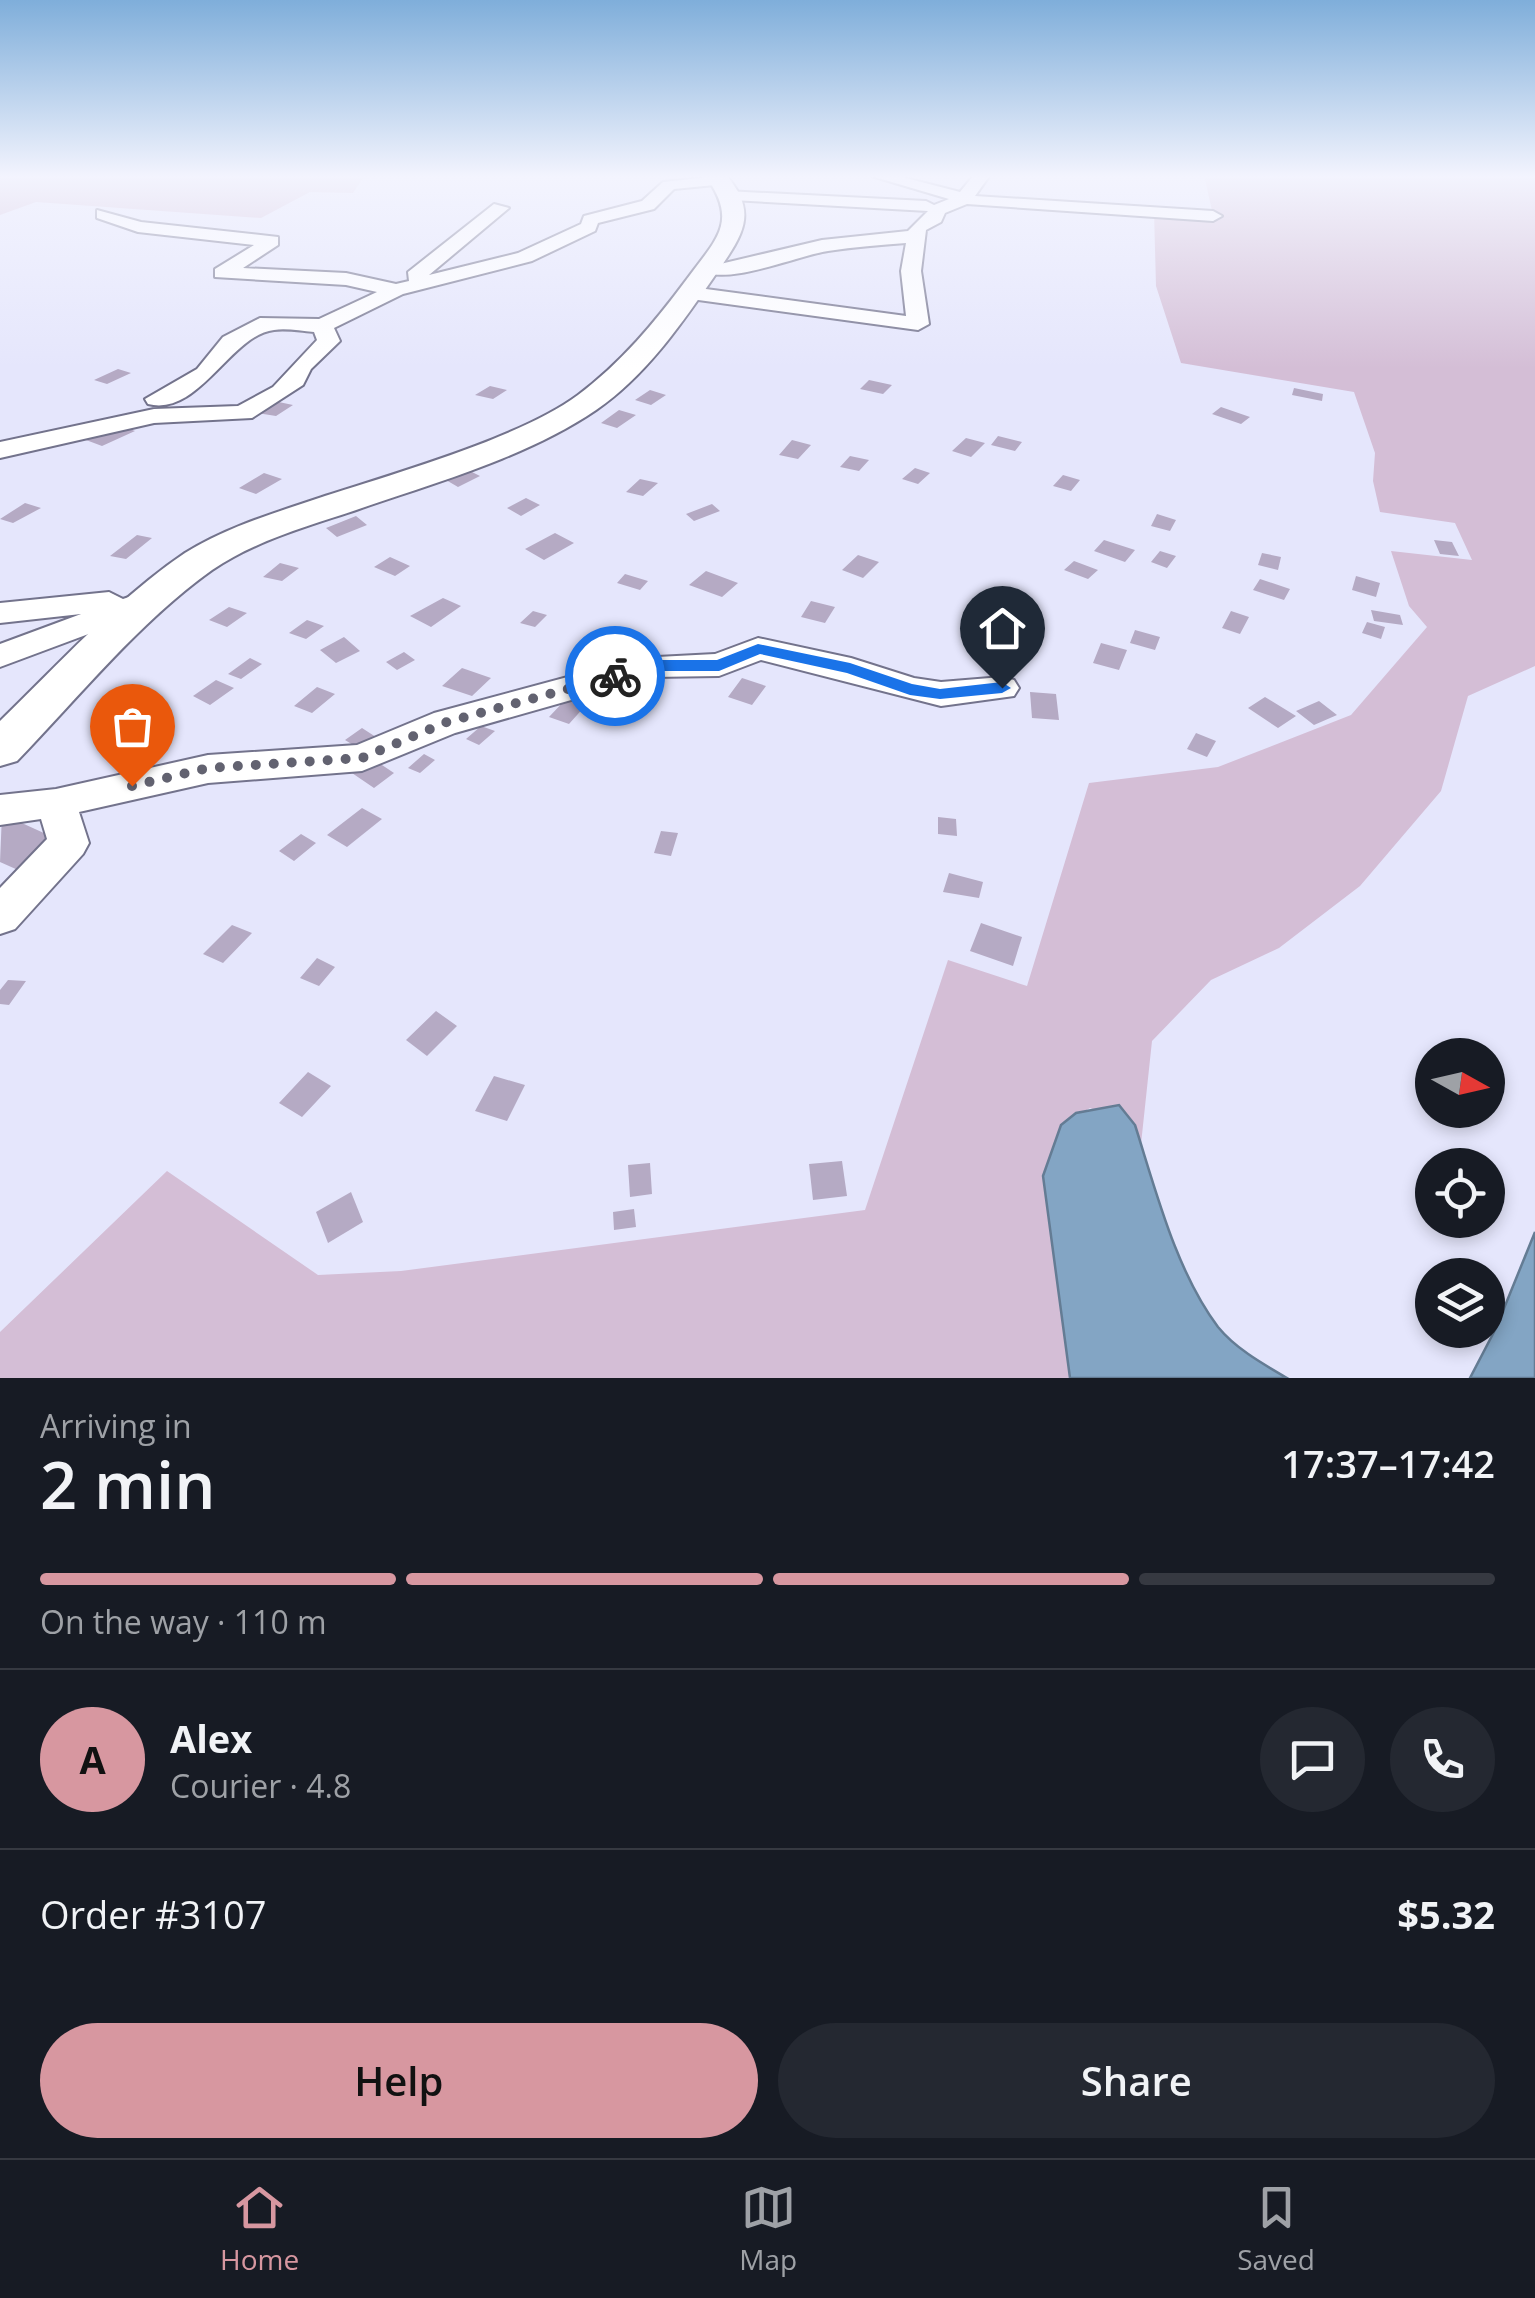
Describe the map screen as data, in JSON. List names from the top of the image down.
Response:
{
  "north": "right",
  "page": {
    "heading": ["2 min", "Arriving in", "17:37–17:42"],
    "panel": [
      "Alex",
      "Courier · 4.8",
      "Order #3107",
      "$5.32"
    ],
    "bar": "On the way · 110 m",
    "round": "A",
    "buttons": ["Help", "Share"],
    "tabs": ["Home", "Map", "Saved"]
  }
}
